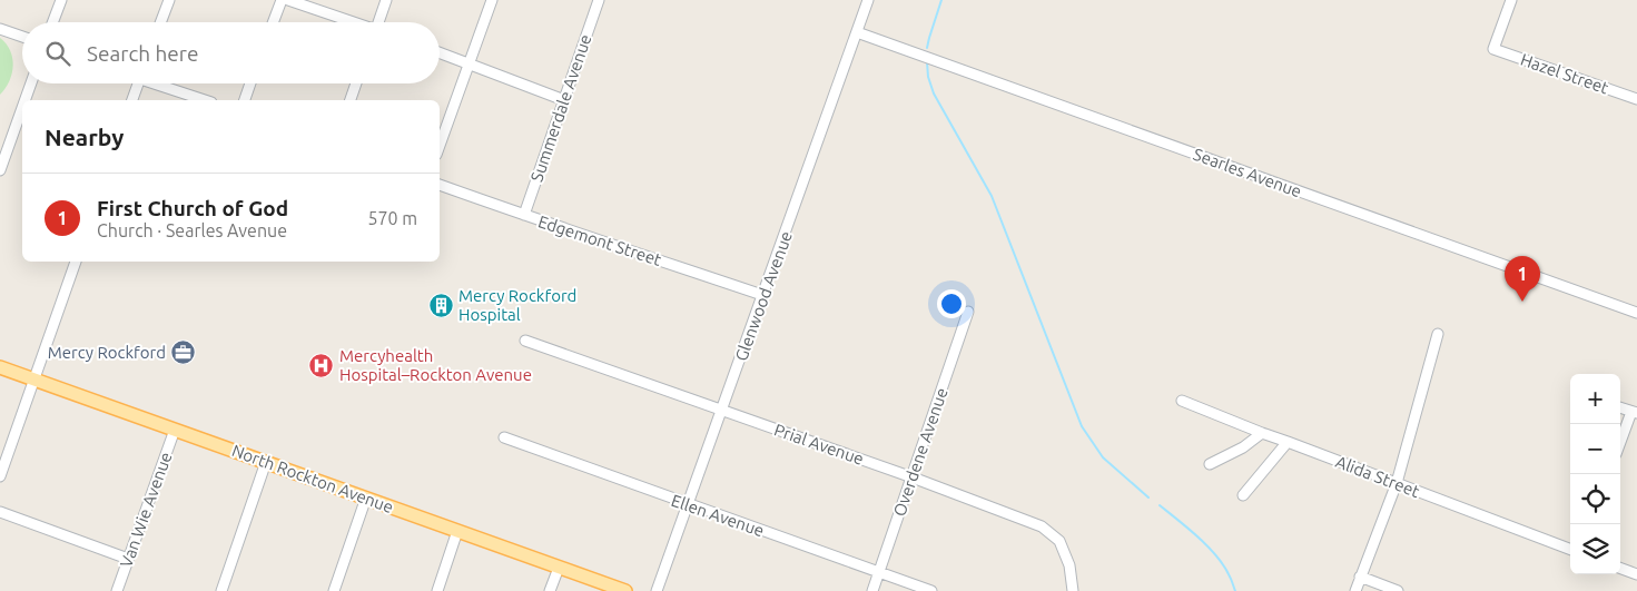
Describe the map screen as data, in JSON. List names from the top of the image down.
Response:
{
  "streets": {
    "main road": ["North Rockton Avenue"],
    "street": [
      "Hazel Street",
      "Summerdale Avenue",
      "Searles Avenue",
      "Edgemont Street",
      "Glenwood Avenue",
      "Prial Avenue",
      "Overdene Avenue",
      "Alida Street",
      "Van Wie Avenue",
      "Ellen Avenue"
    ]
  },
  "crossings": [
    ["Summerdale Avenue", "Edgemont Street"],
    ["Searles Avenue", "Glenwood Avenue"],
    ["Edgemont Street", "Glenwood Avenue"],
    ["Glenwood Avenue", "Prial Avenue"],
    ["Glenwood Avenue", "Ellen Avenue"],
    ["Prial Avenue", "Overdene Avenue"],
    ["Overdene Avenue", "Ellen Avenue"],
    ["North Rockton Avenue", "Van Wie Avenue"]
  ],
  "places": {
    "building": ["Mercy Rockford Hospital"],
    "office": ["Mercy Rockford"],
    "hospital": ["Mercyhealth Hospital–Rockton Avenue"]
  },
  "page": {
    "search": "Search here",
    "heading": "Nearby",
    "list": [
      {
        "mark": "1",
        "name": "First Church of God",
        "note": "Church · Searles Avenue",
        "value": "570 m"
      }
    ],
    "pins": "1",
    "map_buttons": ["+", "−"]
  }
}
